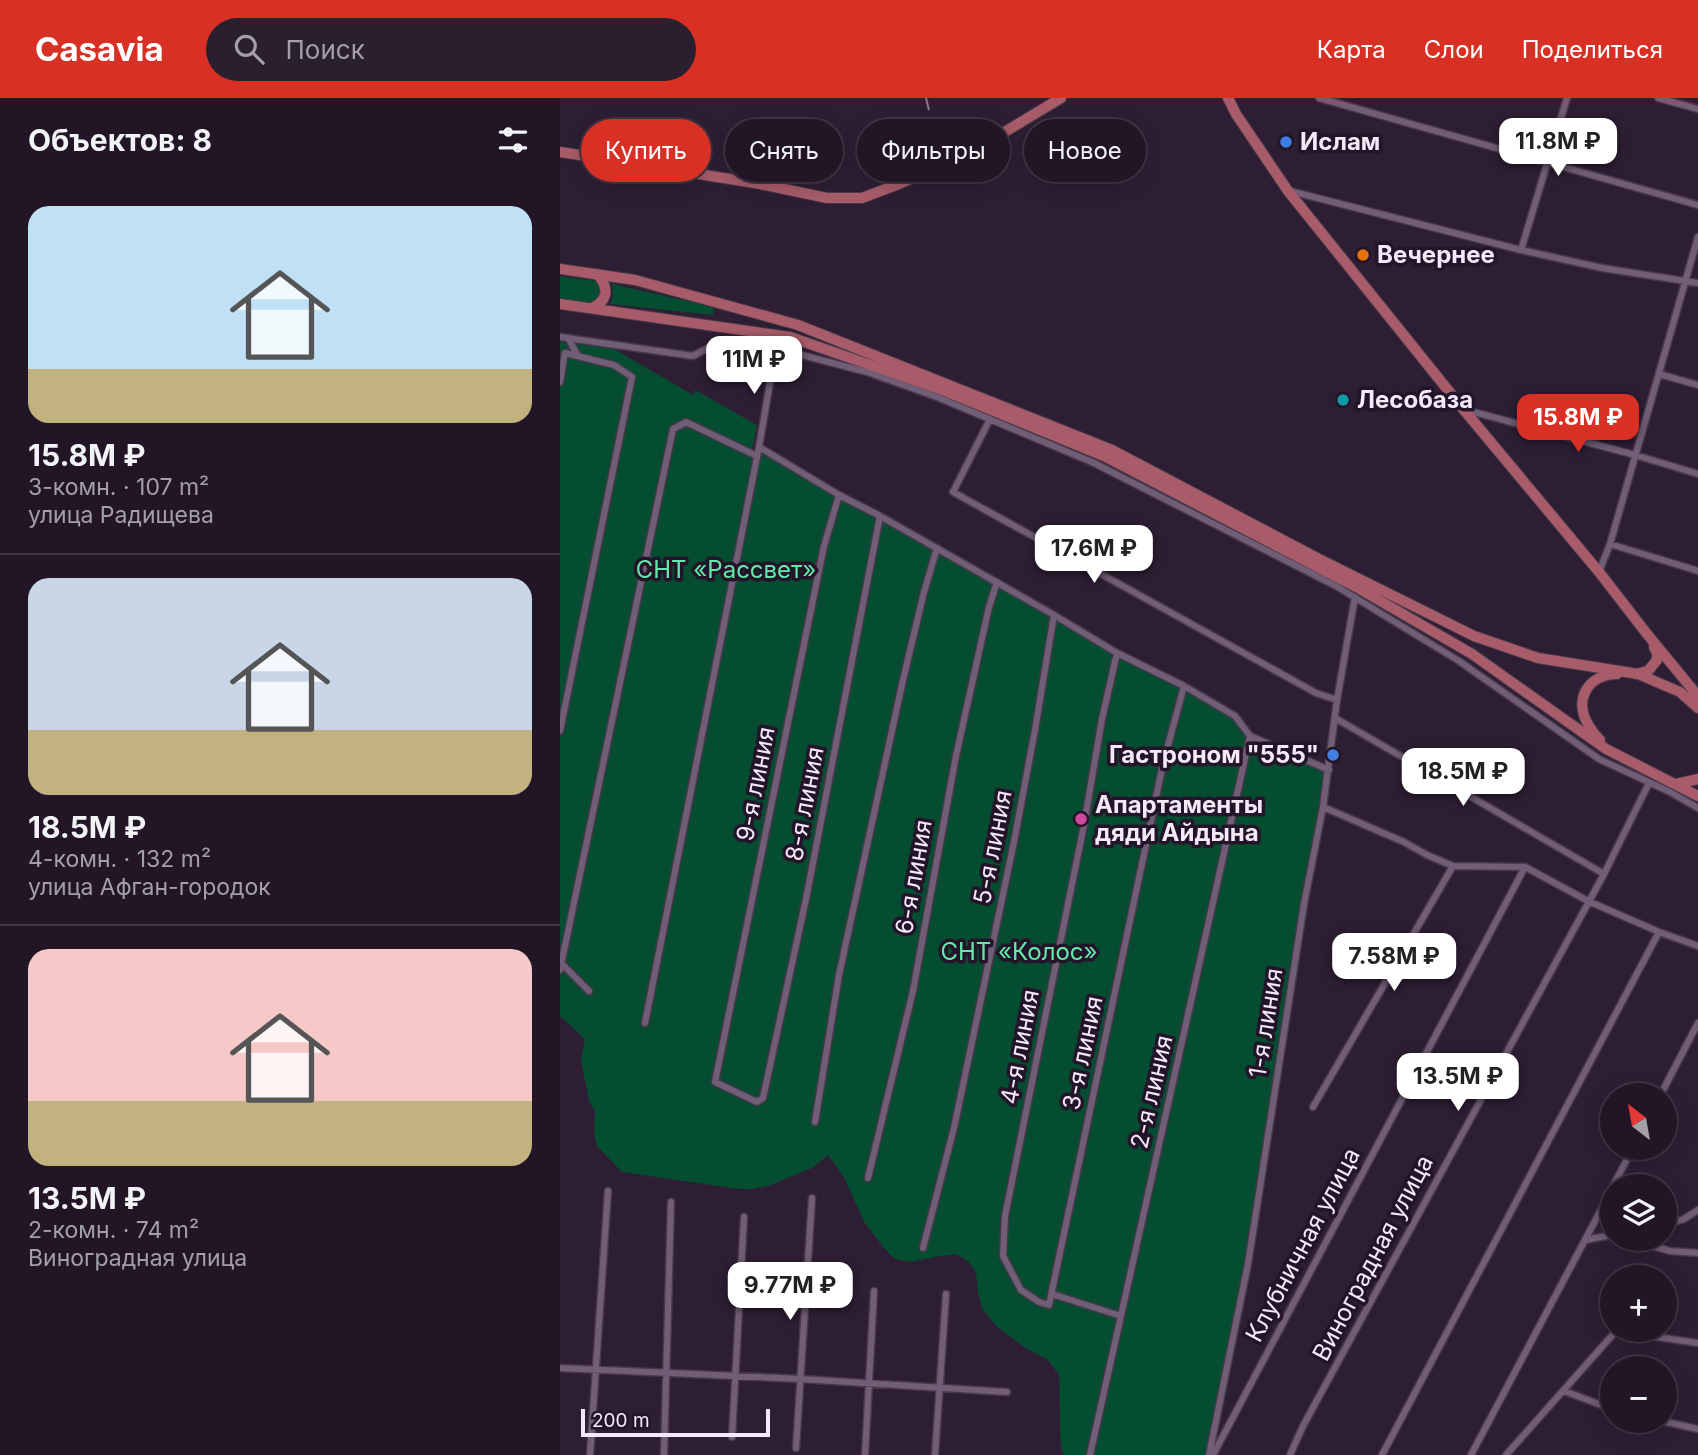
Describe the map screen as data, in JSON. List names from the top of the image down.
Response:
{
  "streets": {
    "street": [
      "9-я линия",
      "8-я линия",
      "5-я линия",
      "6-я линия",
      "1-я линия",
      "4-я линия",
      "3-я линия",
      "2-я линия",
      "Клубничная улица",
      "Виноградная улица"
    ]
  },
  "crossings": [
    ["9-я линия", "8-я линия"],
    ["1-я линия", "Клубничная улица"],
    ["4-я линия", "3-я линия"]
  ],
  "parks": ["СНТ «Рассвет»", "СНТ «Колос»"],
  "places": [
    "Ислам",
    "Вечернее",
    "Лесобаза",
    "Гастроном \"555\"",
    "Апартаменты дяди Айдына"
  ],
  "scale_bar": "200 m",
  "north": "top left",
  "page": {
    "header": "Casavia",
    "search": "Поиск",
    "nav": ["Карта", "Слои", "Поделиться"],
    "heading": "Объектов: 8",
    "price": [
      "11.8M ₽",
      "11M ₽",
      "15.8M ₽",
      "17.6M ₽",
      "18.5M ₽",
      "7.58M ₽",
      "13.5M ₽",
      "9.77M ₽"
    ],
    "chip": [
      "Купить",
      "Снять",
      "Фильтры",
      "Новое"
    ],
    "list": [
      {
        "name": "15.8M ₽",
        "note": "3-комн. · 107 m² · улица Радищева"
      },
      {
        "name": "18.5M ₽",
        "note": "4-комн. · 132 m² · улица Афган-городок"
      },
      {
        "name": "13.5M ₽",
        "note": "2-комн. · 74 m² · Виноградная улица"
      }
    ],
    "map_buttons": ["+", "−"],
    "scale": "200 m"
  }
}
